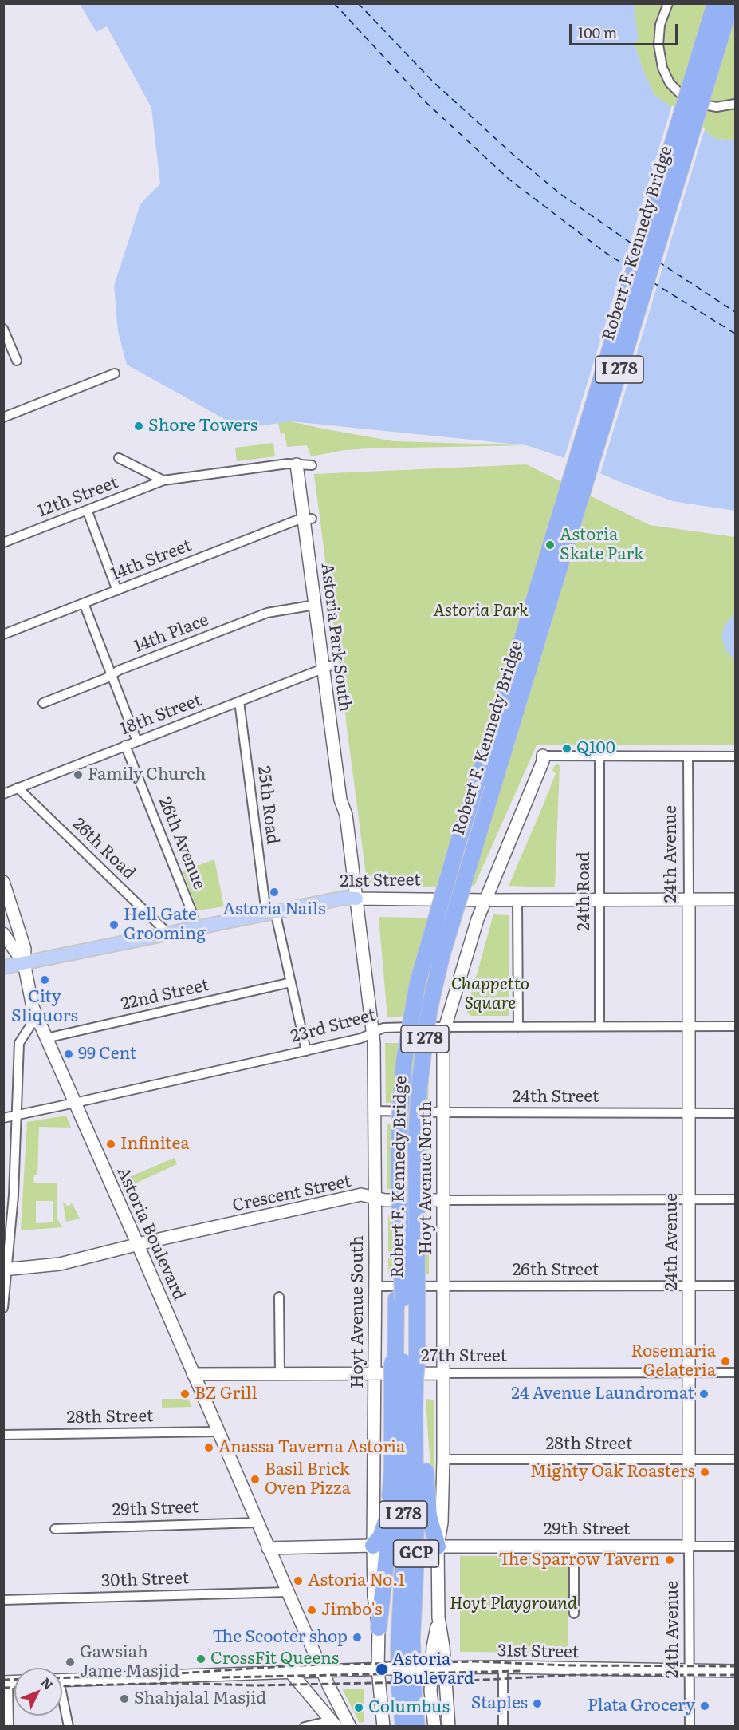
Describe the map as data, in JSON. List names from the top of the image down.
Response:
{
  "streets": {
    "highway": ["Robert F. Kennedy Bridge", "I 278", "GCP"],
    "main road": [
      "Astoria Park South",
      "24th Avenue",
      "21st Street",
      "Hoyt Avenue North",
      "Crescent Street",
      "Astoria Boulevard",
      "Hoyt Avenue South",
      "27th Street",
      "29th Street",
      "31st Street"
    ],
    "street": [
      "12th Street",
      "14th Street",
      "14th Place",
      "18th Street",
      "25th Road",
      "26th Avenue",
      "26th Road",
      "24th Road",
      "22nd Street",
      "23rd Street",
      "24th Street",
      "26th Street",
      "28th Street",
      "30th Street"
    ]
  },
  "crossings": [
    ["Robert F. Kennedy Bridge", "I 278"],
    ["I 278", "GCP"],
    ["12th Street", "Astoria Park South"],
    ["14th Street", "Astoria Park South"],
    ["14th Place", "Astoria Park South"],
    ["Astoria Park South", "18th Street"],
    ["Astoria Park South", "21st Street"],
    ["Astoria Park South", "Hoyt Avenue South"],
    ["18th Street", "25th Road"],
    ["18th Street", "26th Avenue"],
    ["18th Street", "26th Road"],
    ["25th Road", "21st Street"],
    ["25th Road", "22nd Street"],
    ["25th Road", "23rd Street"],
    ["26th Avenue", "21st Street"],
    ["26th Road", "21st Street"],
    ["24th Avenue", "21st Street"],
    ["24th Avenue", "23rd Street"],
    ["24th Avenue", "24th Street"],
    ["24th Avenue", "Crescent Street"],
    ["24th Avenue", "26th Street"],
    ["24th Avenue", "27th Street"],
    ["24th Avenue", "28th Street"],
    ["24th Avenue", "29th Street"],
    ["24th Avenue", "31st Street"],
    ["21st Street", "24th Road"],
    ["21st Street", "Hoyt Avenue North"],
    ["21st Street", "Astoria Boulevard"],
    ["21st Street", "Hoyt Avenue South"],
    ["24th Road", "23rd Street"],
    ["22nd Street", "Astoria Boulevard"],
    ["23rd Street", "Hoyt Avenue North"],
    ["23rd Street", "Astoria Boulevard"],
    ["23rd Street", "Hoyt Avenue South"],
    ["24th Street", "Hoyt Avenue North"],
    ["24th Street", "Hoyt Avenue South"],
    ["Hoyt Avenue North", "Crescent Street"],
    ["Hoyt Avenue North", "26th Street"],
    ["Hoyt Avenue North", "27th Street"],
    ["Hoyt Avenue North", "28th Street"],
    ["Hoyt Avenue North", "29th Street"],
    ["Hoyt Avenue North", "31st Street"],
    ["Crescent Street", "Astoria Boulevard"],
    ["Crescent Street", "Hoyt Avenue South"],
    ["Astoria Boulevard", "27th Street"],
    ["Astoria Boulevard", "28th Street"],
    ["Astoria Boulevard", "29th Street"],
    ["Astoria Boulevard", "30th Street"],
    ["Astoria Boulevard", "31st Street"],
    ["26th Street", "Hoyt Avenue South"],
    ["Hoyt Avenue South", "27th Street"],
    ["Hoyt Avenue South", "31st Street"]
  ],
  "parks": ["Astoria Park", "Chappetto Square", "Hoyt Playground"],
  "places": [
    "Shore Towers",
    "Astoria Skate Park",
    "Q100",
    "Family Church",
    "Astoria Nails",
    "Hell Gate Grooming",
    "City Sliquors",
    "99 Cent",
    "Infinitea",
    "Rosemaria Gelateria",
    "BZ Grill",
    "24 Avenue Laundromat",
    "Anassa Taverna Astoria",
    "Mighty Oak Roasters",
    "Basil Brick Oven Pizza",
    "The Sparrow Tavern",
    "Astoria No.1",
    "Jimbo's",
    "The Scooter shop",
    "CrossFit Queens",
    "Gawsiah Jame Masjid",
    "Astoria Boulevard",
    "Shahjalal Masjid",
    "Staples",
    "Plata Grocery",
    "Columbus"
  ],
  "scale_bar": "100 m",
  "north": "top right"
}
